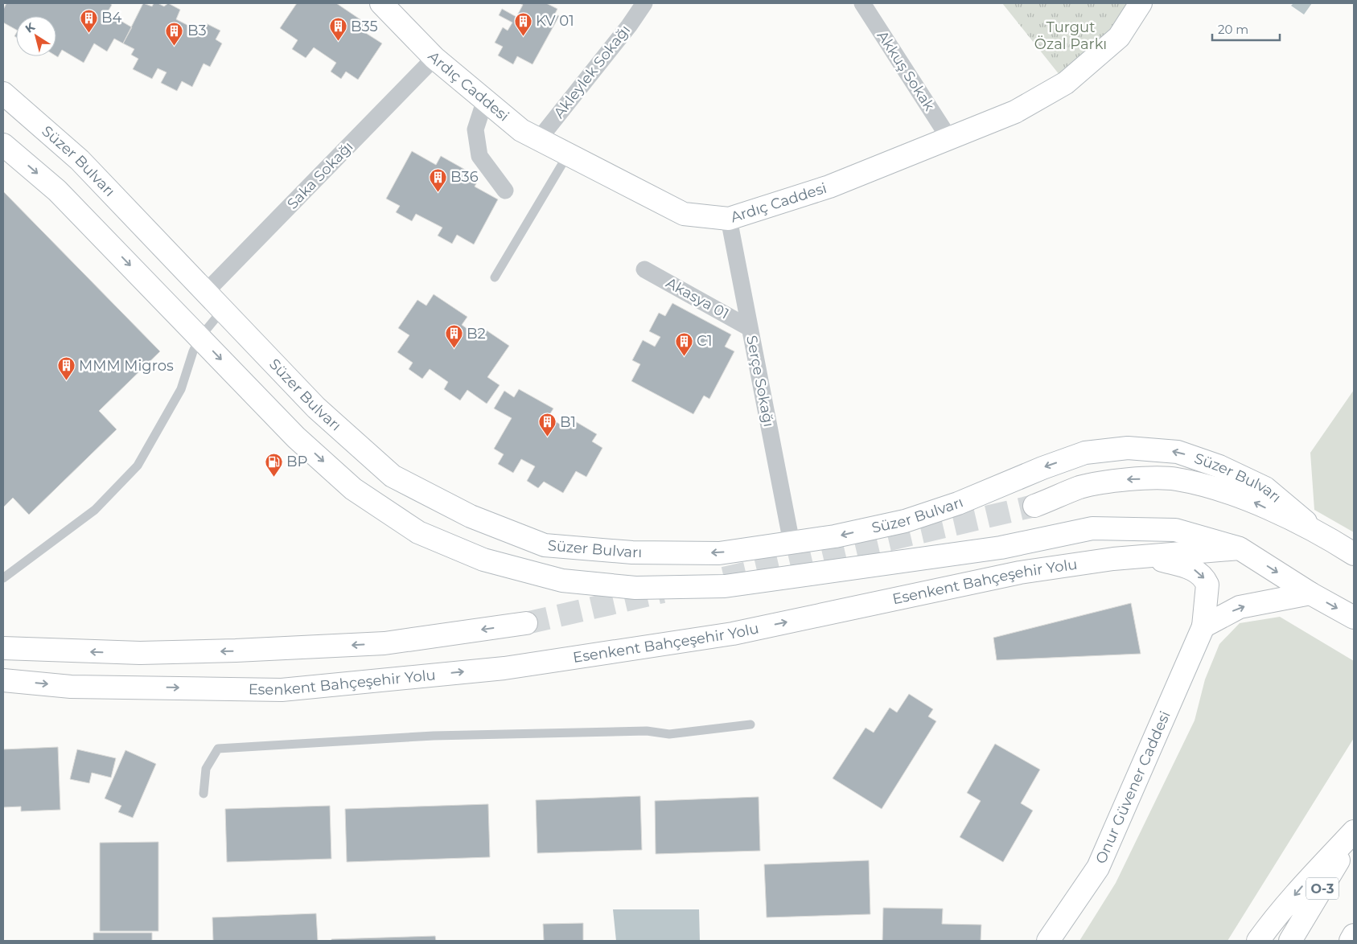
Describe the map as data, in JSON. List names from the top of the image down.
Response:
{
  "streets": {
    "main road": [
      "Ardıç Caddesi",
      "Süzer Bulvarı",
      "Esenkent Bahçeşehir Yolu",
      "Onur Güvener Caddesi",
      "O-3"
    ],
    "street": [
      "Akkuş Sokak",
      "Akleylek Sokağı",
      "Saka Sokağı",
      "Akasya 01",
      "Serçe Sokağı"
    ]
  },
  "crossings": [
    ["Akkuş Sokak", "Ardıç Caddesi"],
    ["Akleylek Sokağı", "Ardıç Caddesi"],
    ["Ardıç Caddesi", "Saka Sokağı"],
    ["Ardıç Caddesi", "Serçe Sokağı"],
    ["Süzer Bulvarı", "Saka Sokağı"],
    ["Süzer Bulvarı", "Serçe Sokağı"],
    ["Akasya 01", "Serçe Sokağı"],
    ["Esenkent Bahçeşehir Yolu", "Onur Güvener Caddesi"]
  ],
  "parks": ["Turgut Özal Parkı"],
  "places": {
    "building": [
      "B4",
      "KV 01",
      "B35",
      "B3",
      "B36",
      "B2",
      "C1",
      "MMM Migros",
      "B1"
    ],
    "fuel station": ["BP"]
  },
  "scale_bar": "20 m",
  "north": "top left"
}
